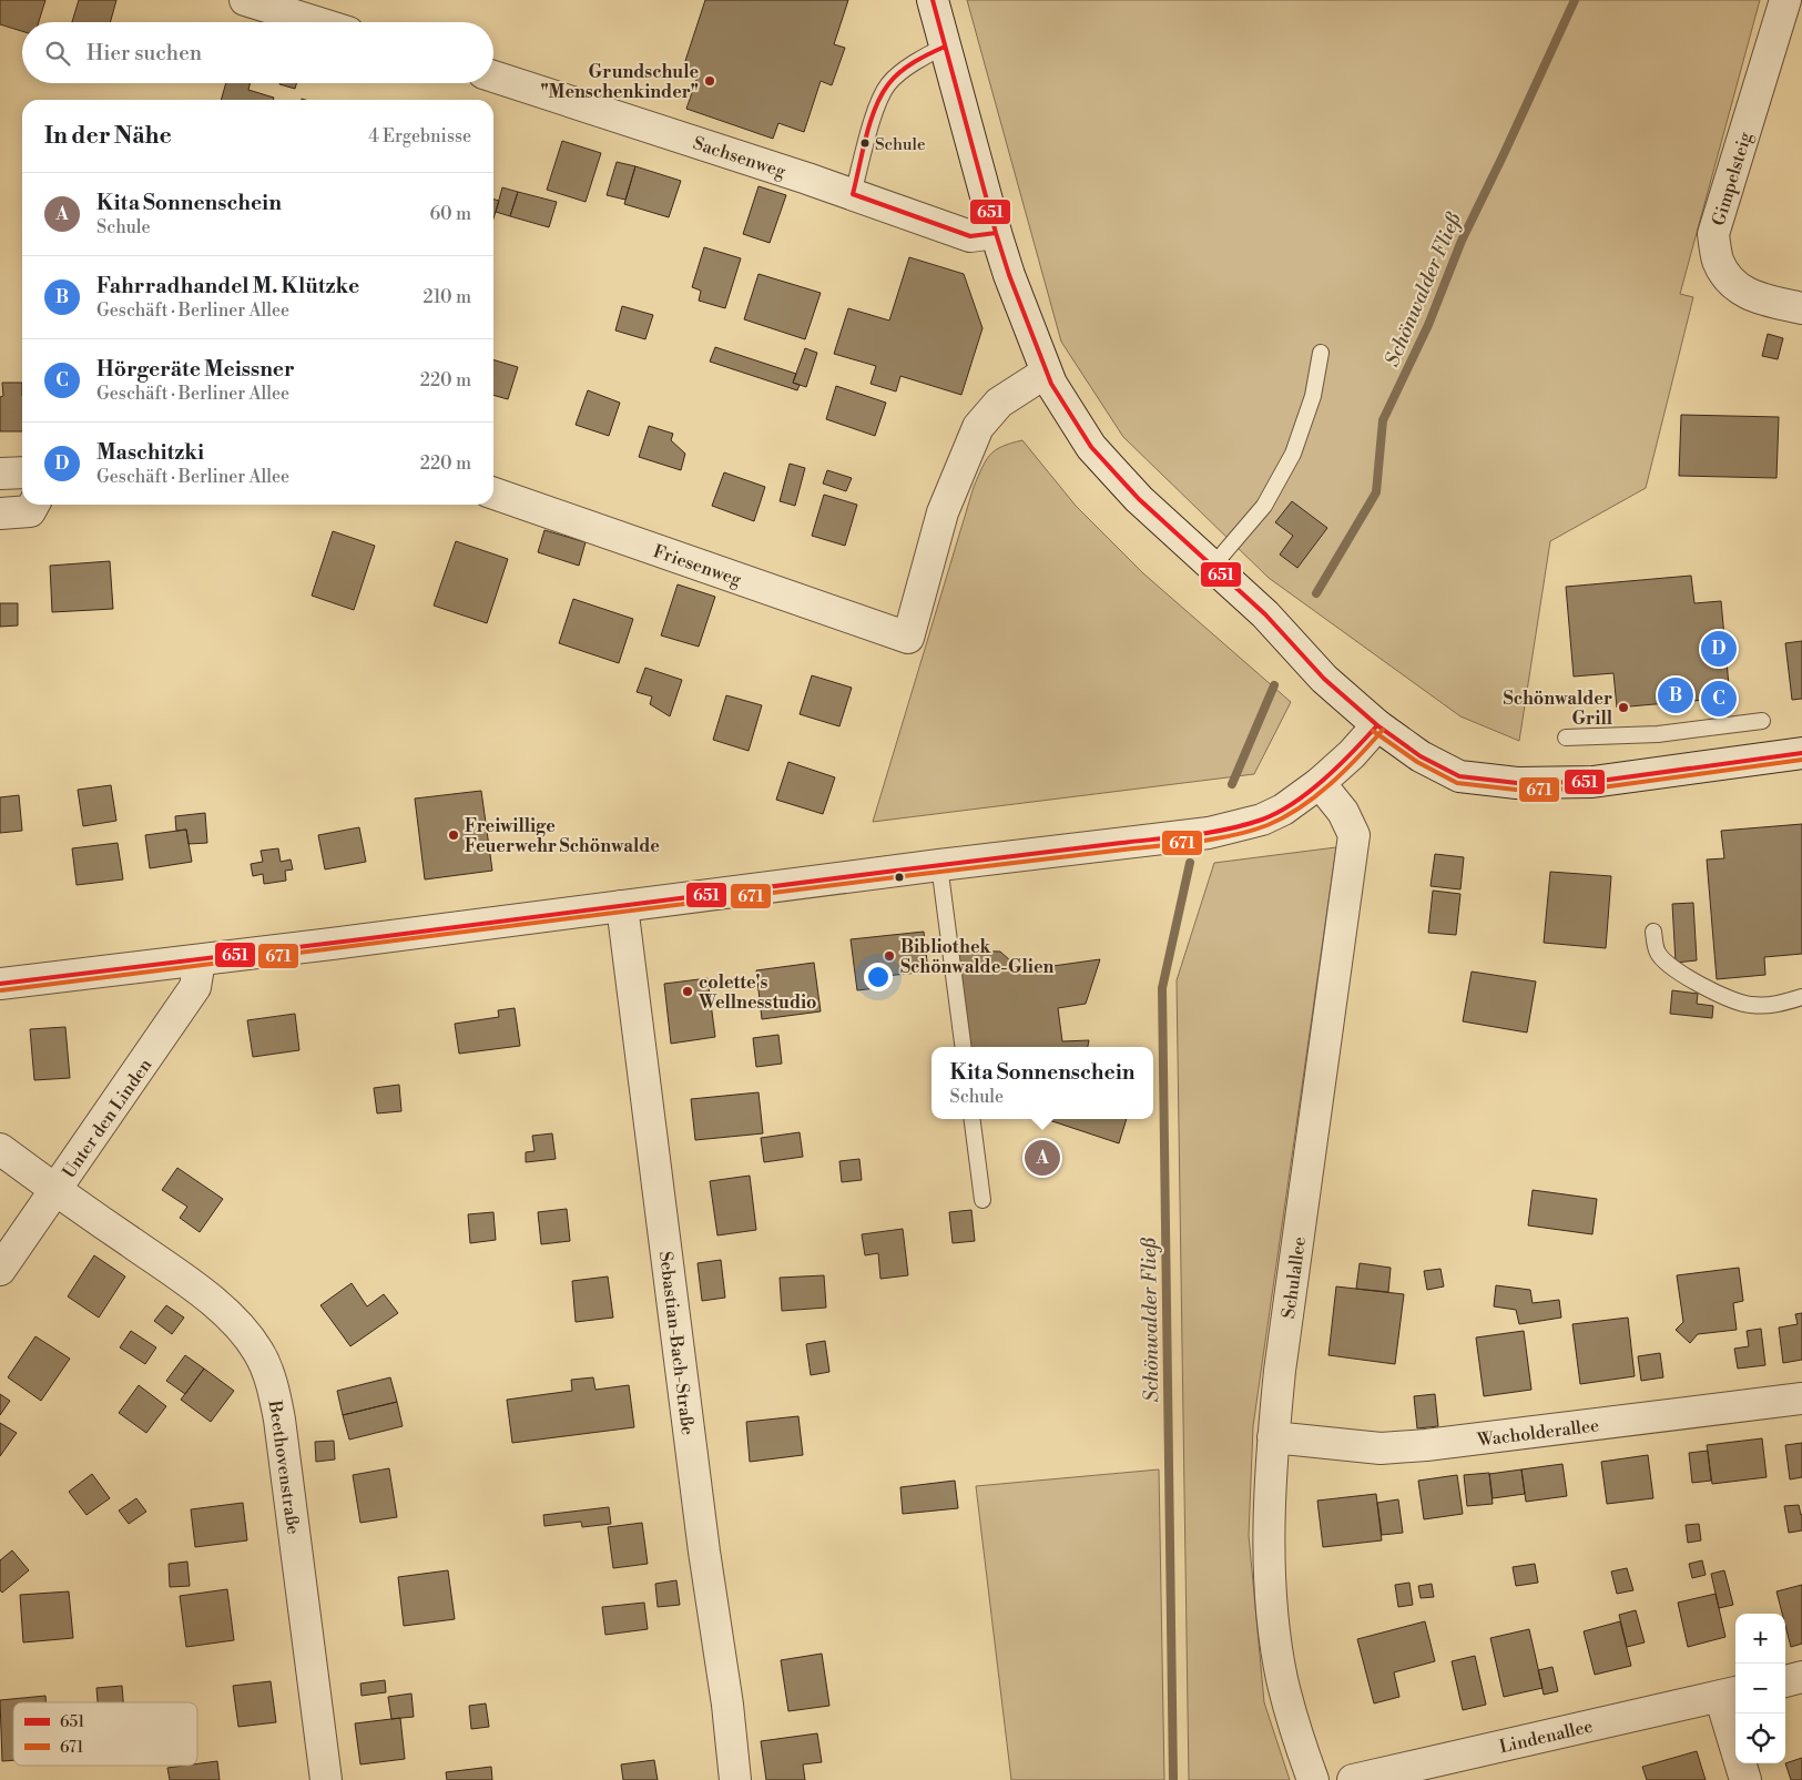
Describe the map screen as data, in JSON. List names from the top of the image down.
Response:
{
  "streets": {
    "street": [
      "Sachsenweg",
      "Gimpelsteig",
      "Friesenweg",
      "Unter den Linden",
      "Schulallee",
      "Sebastian-Bach-Straße",
      "Wacholderallee",
      "Beethovenstraße",
      "Lindenallee"
    ]
  },
  "crossings": [
    ["Unter den Linden", "Beethovenstraße"],
    ["Schulallee", "Wacholderallee"]
  ],
  "water": ["Schönwalder Fließ"],
  "places": [
    "Grundschule \"Menschenkinder\"",
    "Schule",
    "Schönwalder Grill",
    "Freiwillige Feuerwehr Schönwalde",
    "Bibliothek Schönwalde-Glien",
    "colette's Wellnesstudio"
  ],
  "lines": ["transit line 651", "transit line 671"],
  "legend": ["651", "671"],
  "page": {
    "search": "Hier suchen",
    "heading": ["In der Nähe", "4 Ergebnisse"],
    "list": [
      {
        "mark": "A",
        "name": "Kita Sonnenschein",
        "note": "Schule",
        "value": "60 m"
      },
      {
        "mark": "B",
        "name": "Fahrradhandel M. Klützke",
        "note": "Geschäft · Berliner Allee",
        "value": "210 m"
      },
      {
        "mark": "C",
        "name": "Hörgeräte Meissner",
        "note": "Geschäft · Berliner Allee",
        "value": "220 m"
      },
      {
        "mark": "D",
        "name": "Maschitzki",
        "note": "Geschäft · Berliner Allee",
        "value": "220 m"
      }
    ],
    "pins": [
      "D",
      "B",
      "C",
      "A"
    ],
    "popup": ["Kita Sonnenschein", "Schule"],
    "map_buttons": ["+", "−"]
  }
}
